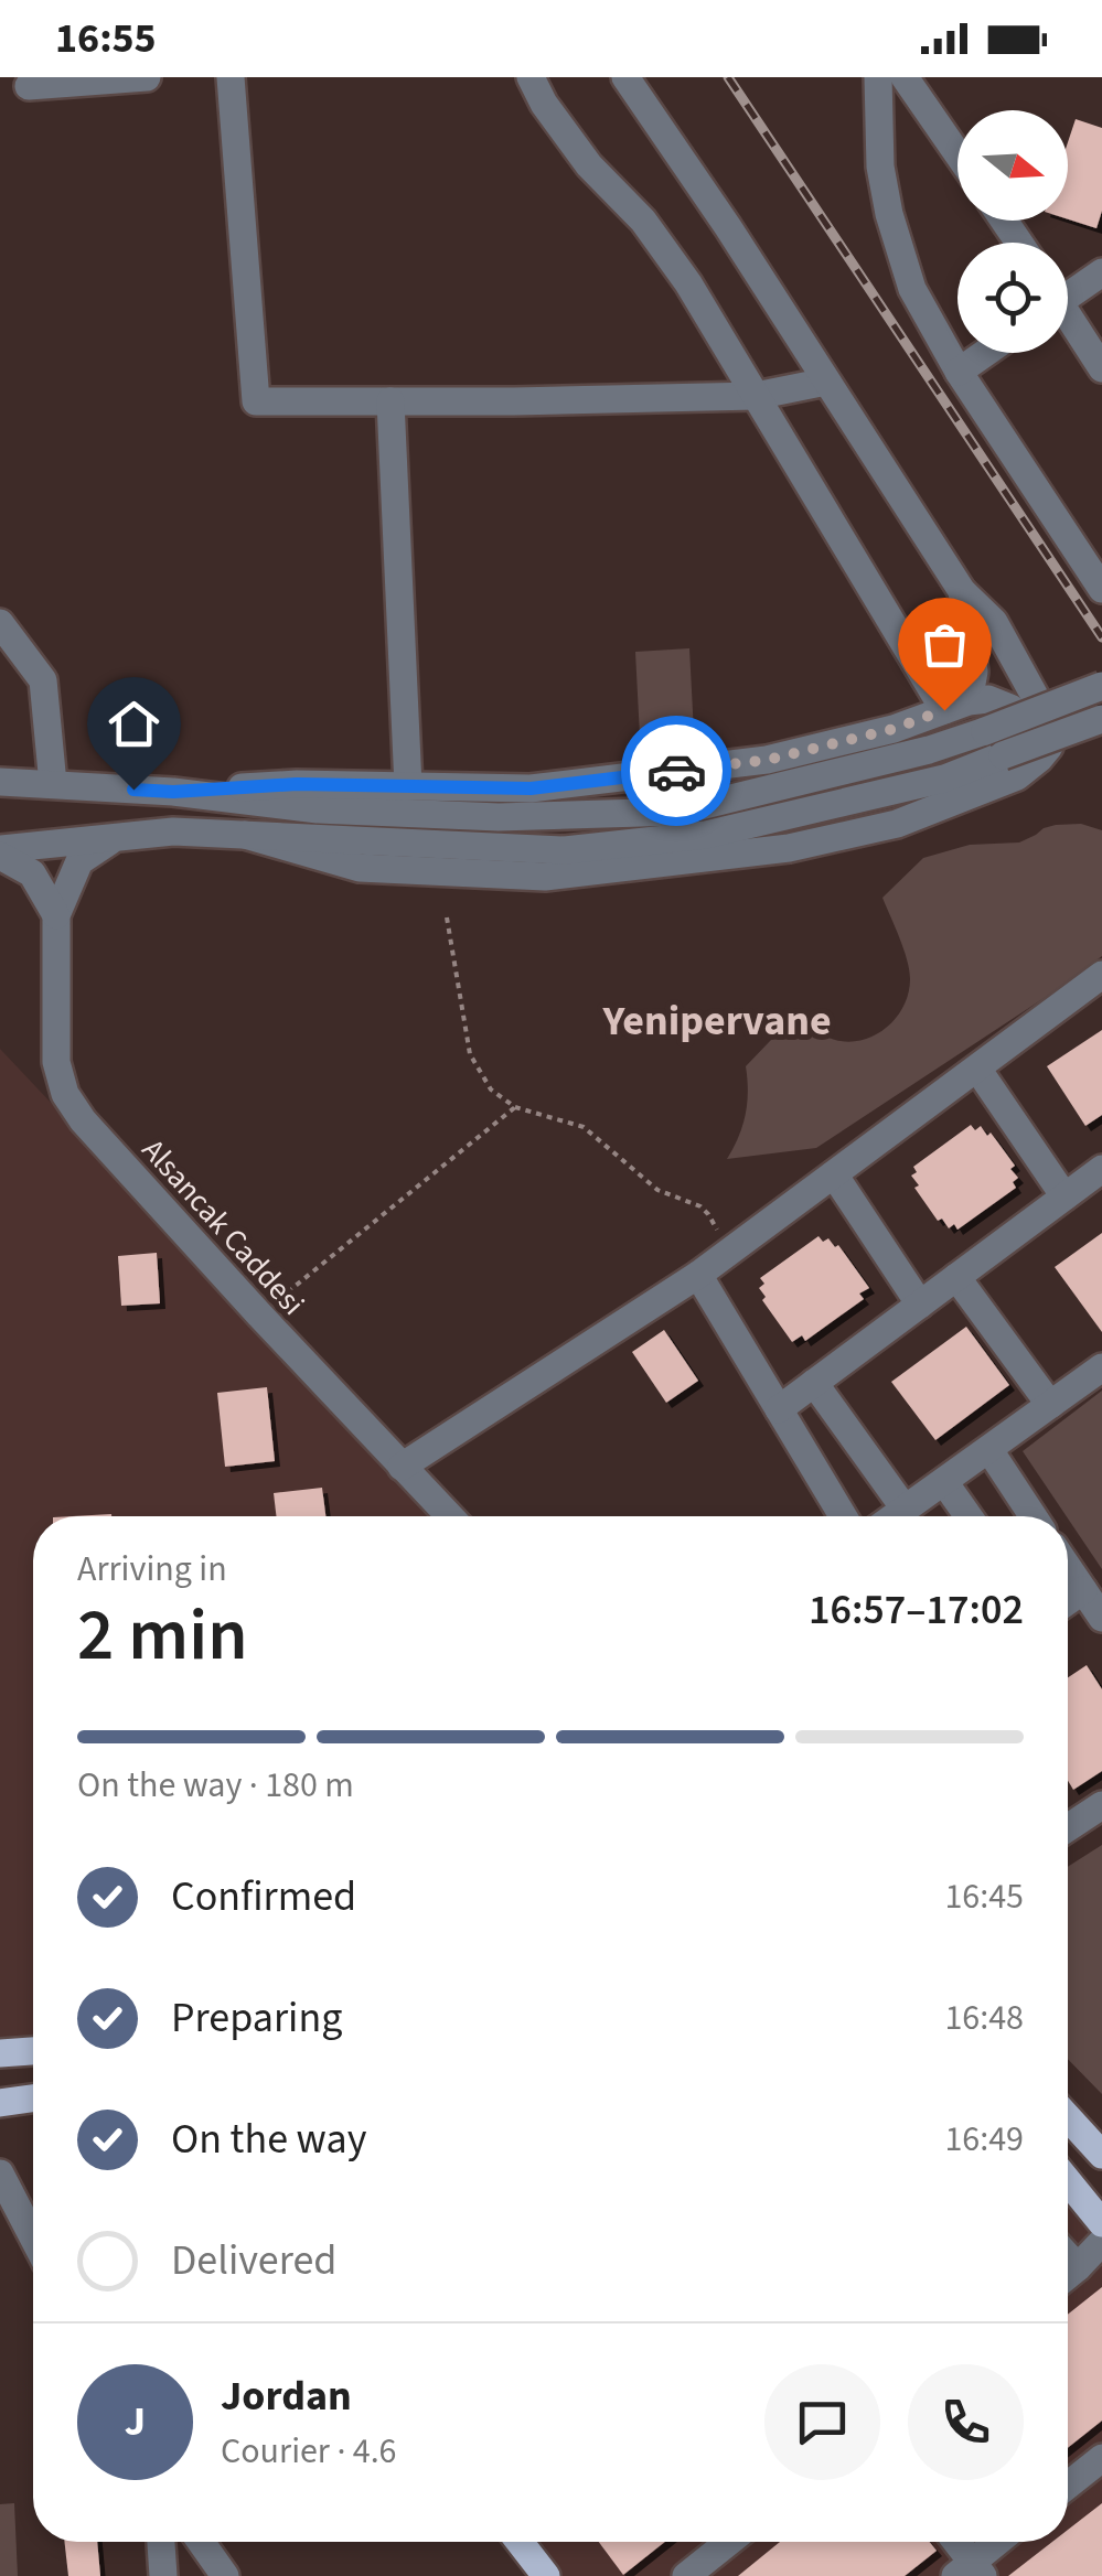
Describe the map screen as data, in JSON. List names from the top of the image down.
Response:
{
  "streets": {
    "street": ["Alsancak Caddesi"]
  },
  "districts": ["Yenipervane"],
  "north": "right",
  "page": {
    "status": "16:55",
    "heading": ["2 min", "Arriving in", "16:57–17:02"],
    "panel": ["Jordan", "Courier · 4.6"],
    "bar": "On the way · 180 m",
    "list": [
      ["Confirmed", "16:45"],
      ["Preparing", "16:48"],
      ["On the way", "16:49"],
      "Delivered"
    ],
    "round": "J"
  }
}
